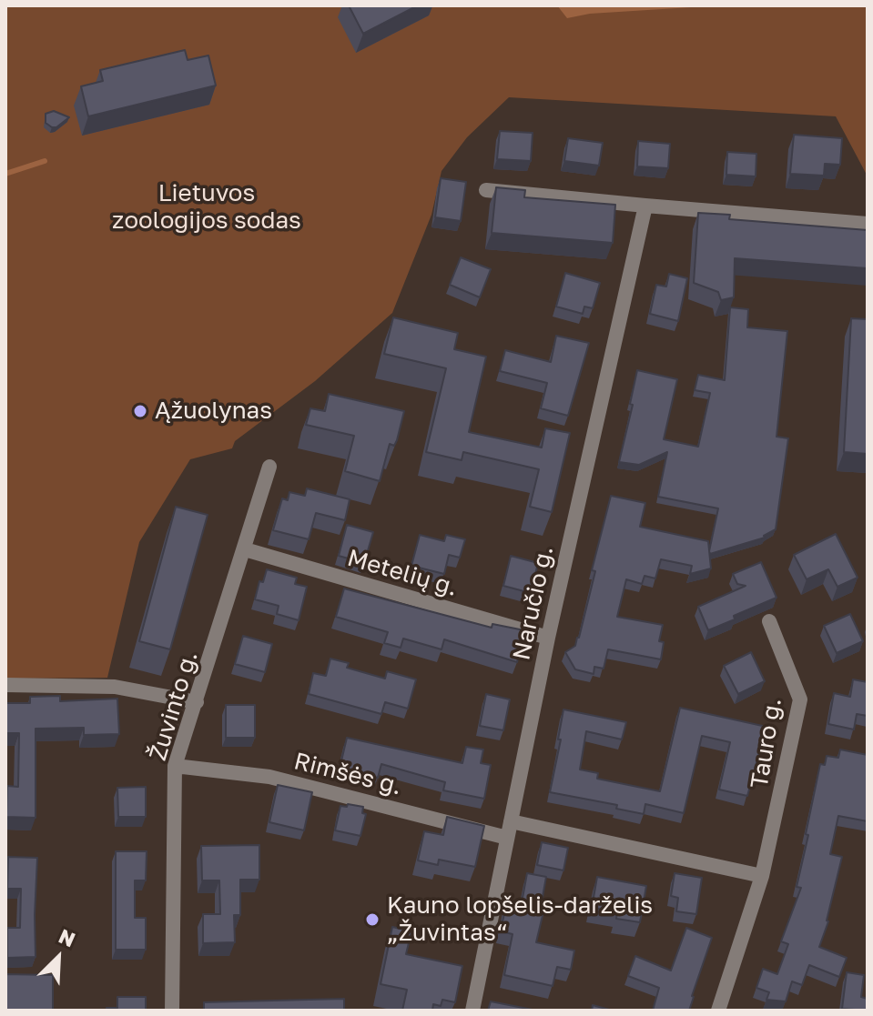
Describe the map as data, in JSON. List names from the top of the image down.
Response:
{
  "streets": {
    "street": [
      "Metelių g.",
      "Naručio g.",
      "Žuvinto g.",
      "Tauro g.",
      "Rimšės g."
    ]
  },
  "crossings": [
    ["Metelių g.", "Naručio g."],
    ["Metelių g.", "Žuvinto g."],
    ["Naručio g.", "Rimšės g."],
    ["Žuvinto g.", "Rimšės g."]
  ],
  "parks": ["Lietuvos zoologijos sodas"],
  "places": ["Ąžuolynas", "Kauno lopšelis-darželis „Žuvintas“"],
  "north": "top right"
}
